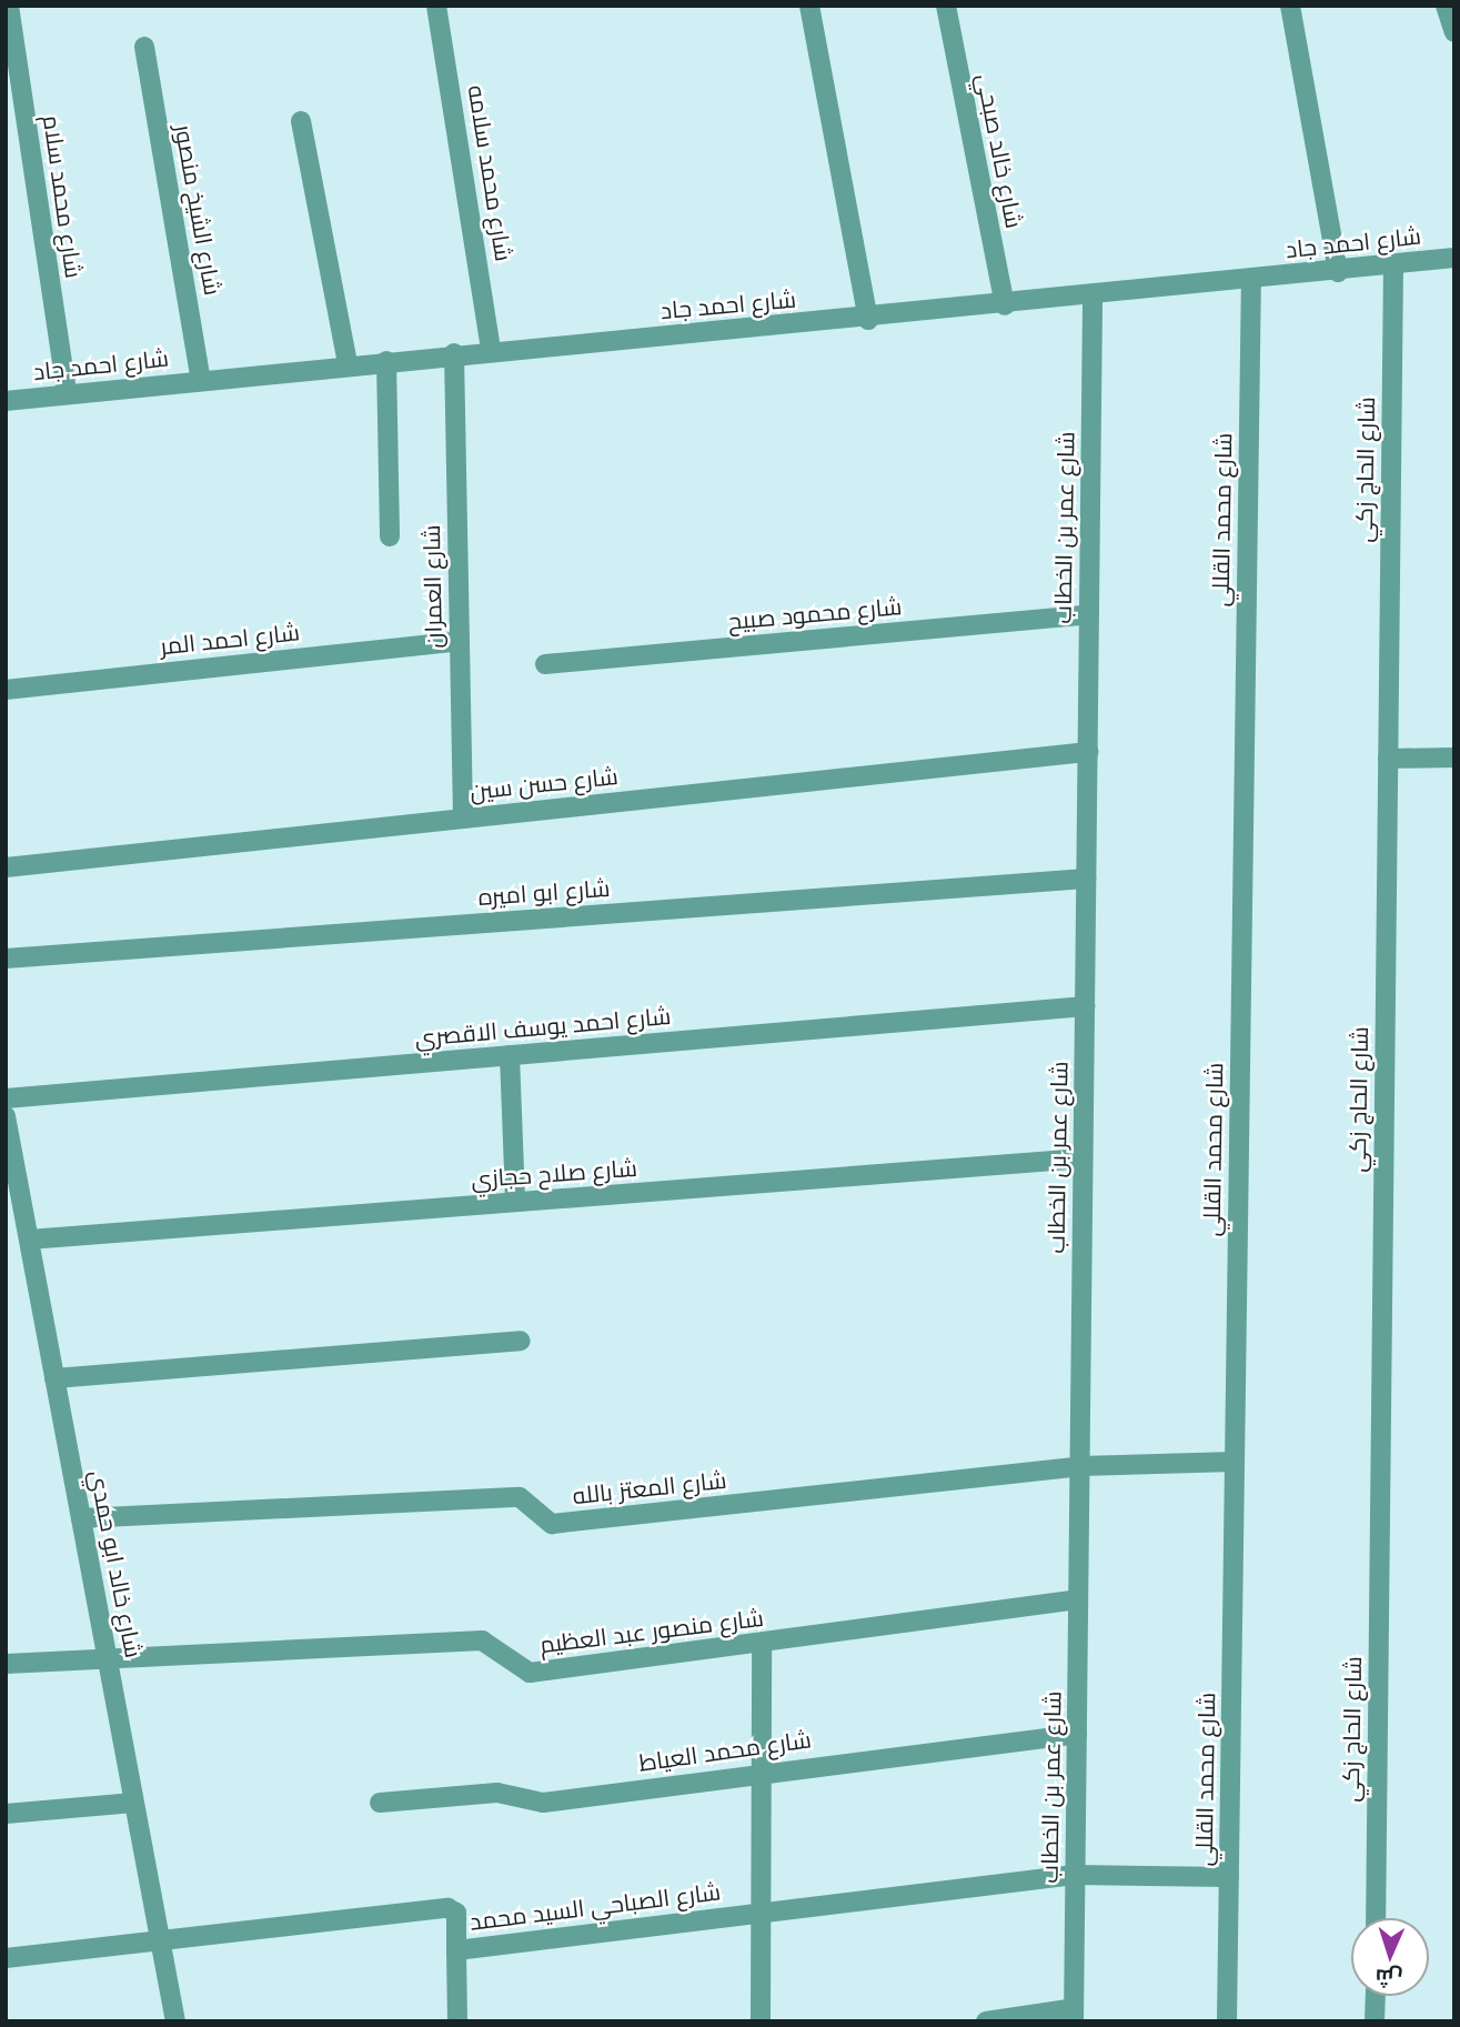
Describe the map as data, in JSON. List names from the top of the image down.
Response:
{
  "streets": {
    "street": [
      "شارع خالد صبحي",
      "شارع محمد سلامه",
      "شارع محمد سلام",
      "شارع الشيخ منصور",
      "شارع احمد جاد",
      "شارع الحاج زكي",
      "شارع محمد القللي",
      "شارع عمر بن الخطاب",
      "شارع العمران",
      "شارع محمود صبيح",
      "شارع احمد المر",
      "شارع حسن سين",
      "شارع ابو اميره",
      "شارع احمد يوسف الاقصري",
      "شارع صلاح حجازي",
      "شارع المعتز بالله",
      "شارع خالد ابو حمدي",
      "شارع منصور عبد العظيم",
      "شارع محمد العياط",
      "شارع الصباحي السيد محمد"
    ]
  },
  "crossings": [
    ["شارع خالد صبحي", "شارع احمد جاد"],
    ["شارع محمد سلامه", "شارع احمد جاد"],
    ["شارع محمد سلام", "شارع احمد جاد"],
    ["شارع الشيخ منصور", "شارع احمد جاد"],
    ["شارع احمد جاد", "شارع الحاج زكي"],
    ["شارع احمد جاد", "شارع محمد القللي"],
    ["شارع احمد جاد", "شارع عمر بن الخطاب"],
    ["شارع احمد جاد", "شارع العمران"],
    ["شارع محمد القللي", "شارع المعتز بالله"],
    ["شارع محمد القللي", "شارع الصباحي السيد محمد"],
    ["شارع عمر بن الخطاب", "شارع محمود صبيح"],
    ["شارع عمر بن الخطاب", "شارع حسن سين"],
    ["شارع عمر بن الخطاب", "شارع ابو اميره"],
    ["شارع عمر بن الخطاب", "شارع احمد يوسف الاقصري"],
    ["شارع عمر بن الخطاب", "شارع صلاح حجازي"],
    ["شارع عمر بن الخطاب", "شارع المعتز بالله"],
    ["شارع عمر بن الخطاب", "شارع منصور عبد العظيم"],
    ["شارع عمر بن الخطاب", "شارع محمد العياط"],
    ["شارع عمر بن الخطاب", "شارع الصباحي السيد محمد"],
    ["شارع العمران", "شارع احمد المر"],
    ["شارع العمران", "شارع حسن سين"],
    ["شارع صلاح حجازي", "شارع خالد ابو حمدي"],
    ["شارع المعتز بالله", "شارع خالد ابو حمدي"],
    ["شارع خالد ابو حمدي", "شارع منصور عبد العظيم"],
    ["شارع خالد ابو حمدي", "شارع الصباحي السيد محمد"]
  ],
  "north": "bottom"
}
